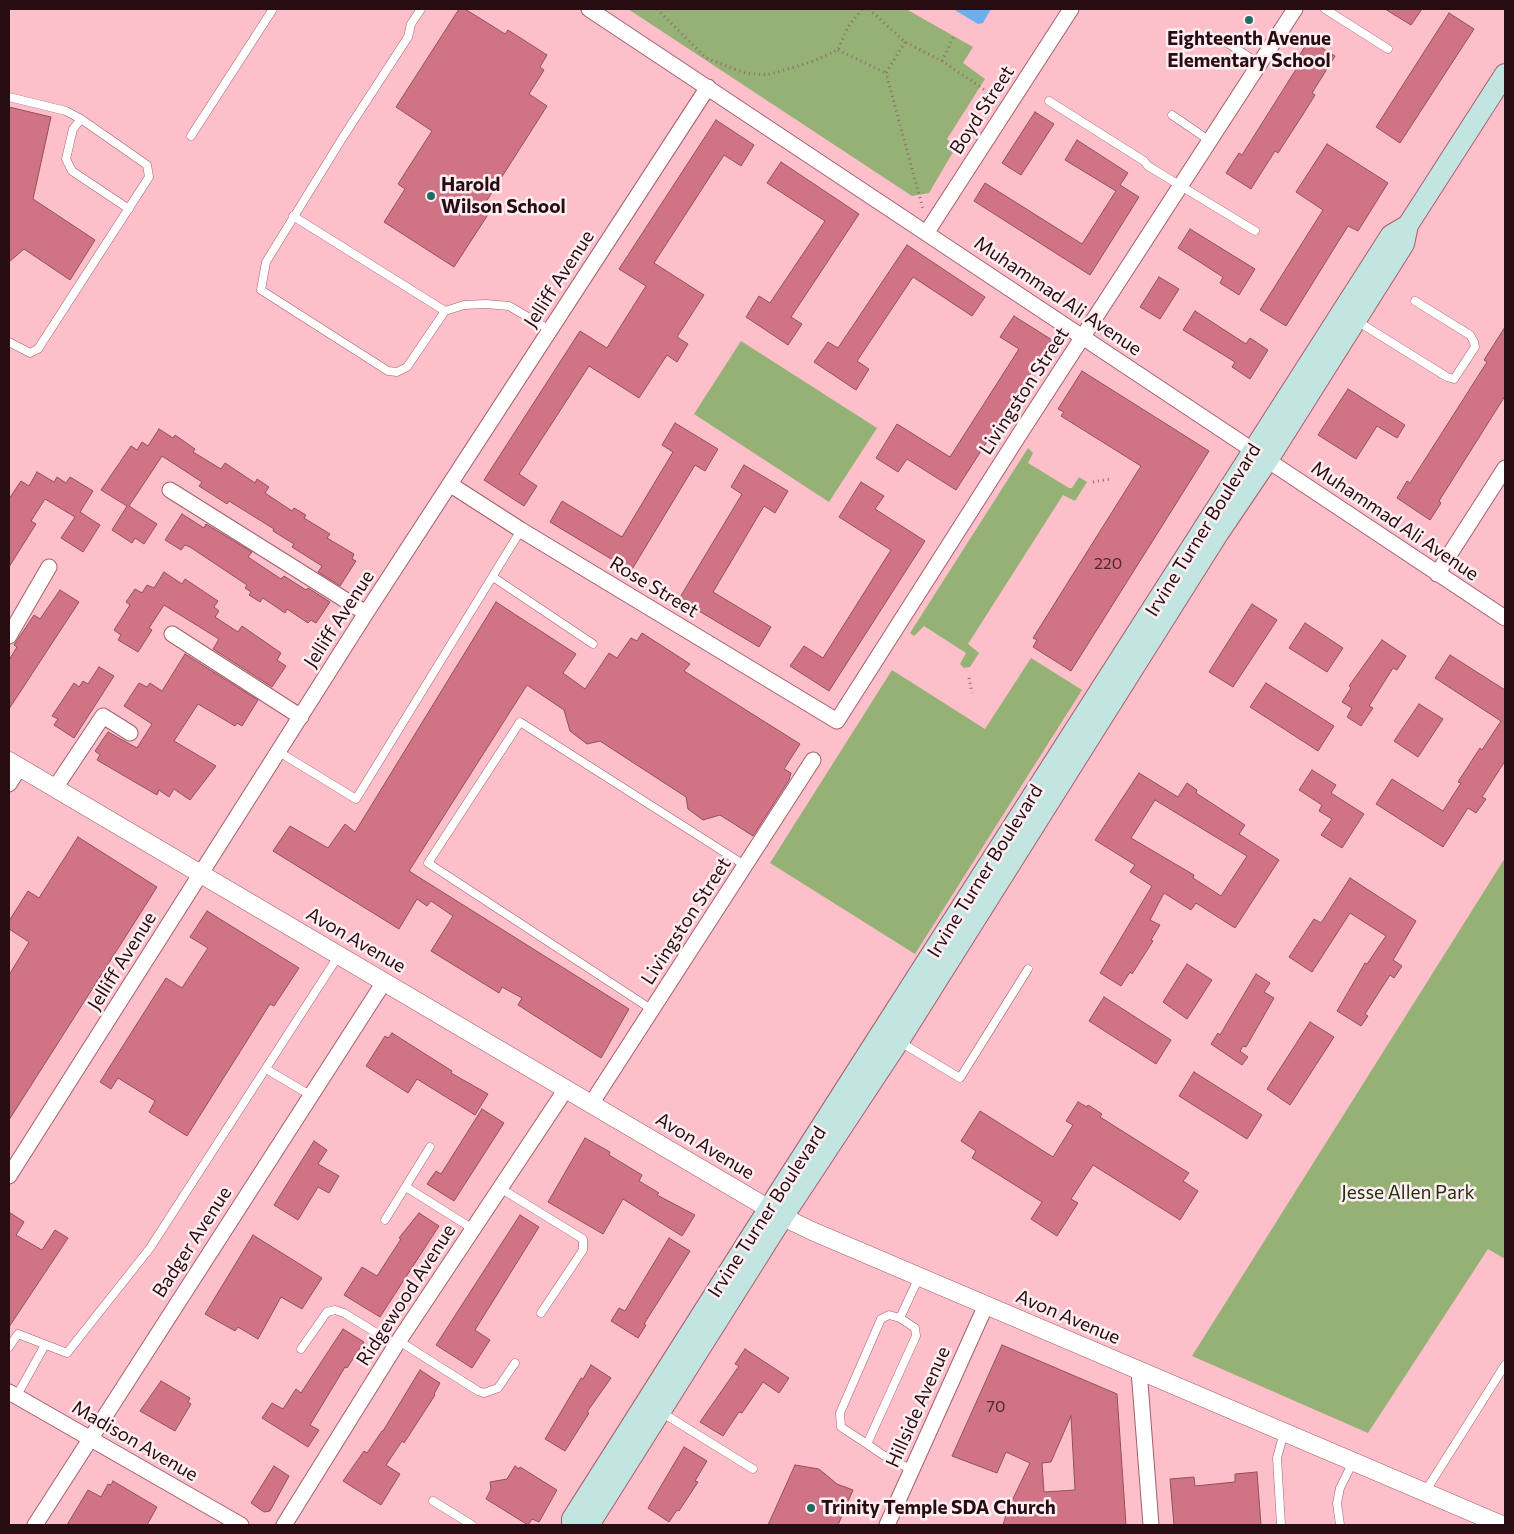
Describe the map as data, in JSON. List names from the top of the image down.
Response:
{
  "streets": {
    "main road": ["Irvine Turner Boulevard"],
    "street": [
      "Boyd Street",
      "Jelliff Avenue",
      "Muhammad Ali Avenue",
      "Livingston Street",
      "Rose Street",
      "Avon Avenue",
      "Badger Avenue",
      "Ridgewood Avenue",
      "Hillside Avenue",
      "Madison Avenue"
    ]
  },
  "crossings": [
    ["Boyd Street", "Muhammad Ali Avenue"],
    ["Jelliff Avenue", "Muhammad Ali Avenue"],
    ["Jelliff Avenue", "Rose Street"],
    ["Jelliff Avenue", "Avon Avenue"],
    ["Muhammad Ali Avenue", "Livingston Street"],
    ["Muhammad Ali Avenue", "Irvine Turner Boulevard"],
    ["Livingston Street", "Rose Street"],
    ["Livingston Street", "Avon Avenue"],
    ["Irvine Turner Boulevard", "Avon Avenue"],
    ["Avon Avenue", "Badger Avenue"],
    ["Avon Avenue", "Ridgewood Avenue"],
    ["Avon Avenue", "Hillside Avenue"],
    ["Badger Avenue", "Madison Avenue"]
  ],
  "parks": ["Jesse Allen Park"],
  "places": ["Eighteenth Avenue Elementary School", "Harold Wilson School", "Trinity Temple SDA Church"],
  "house_numbers": ["220", "70"]
}
